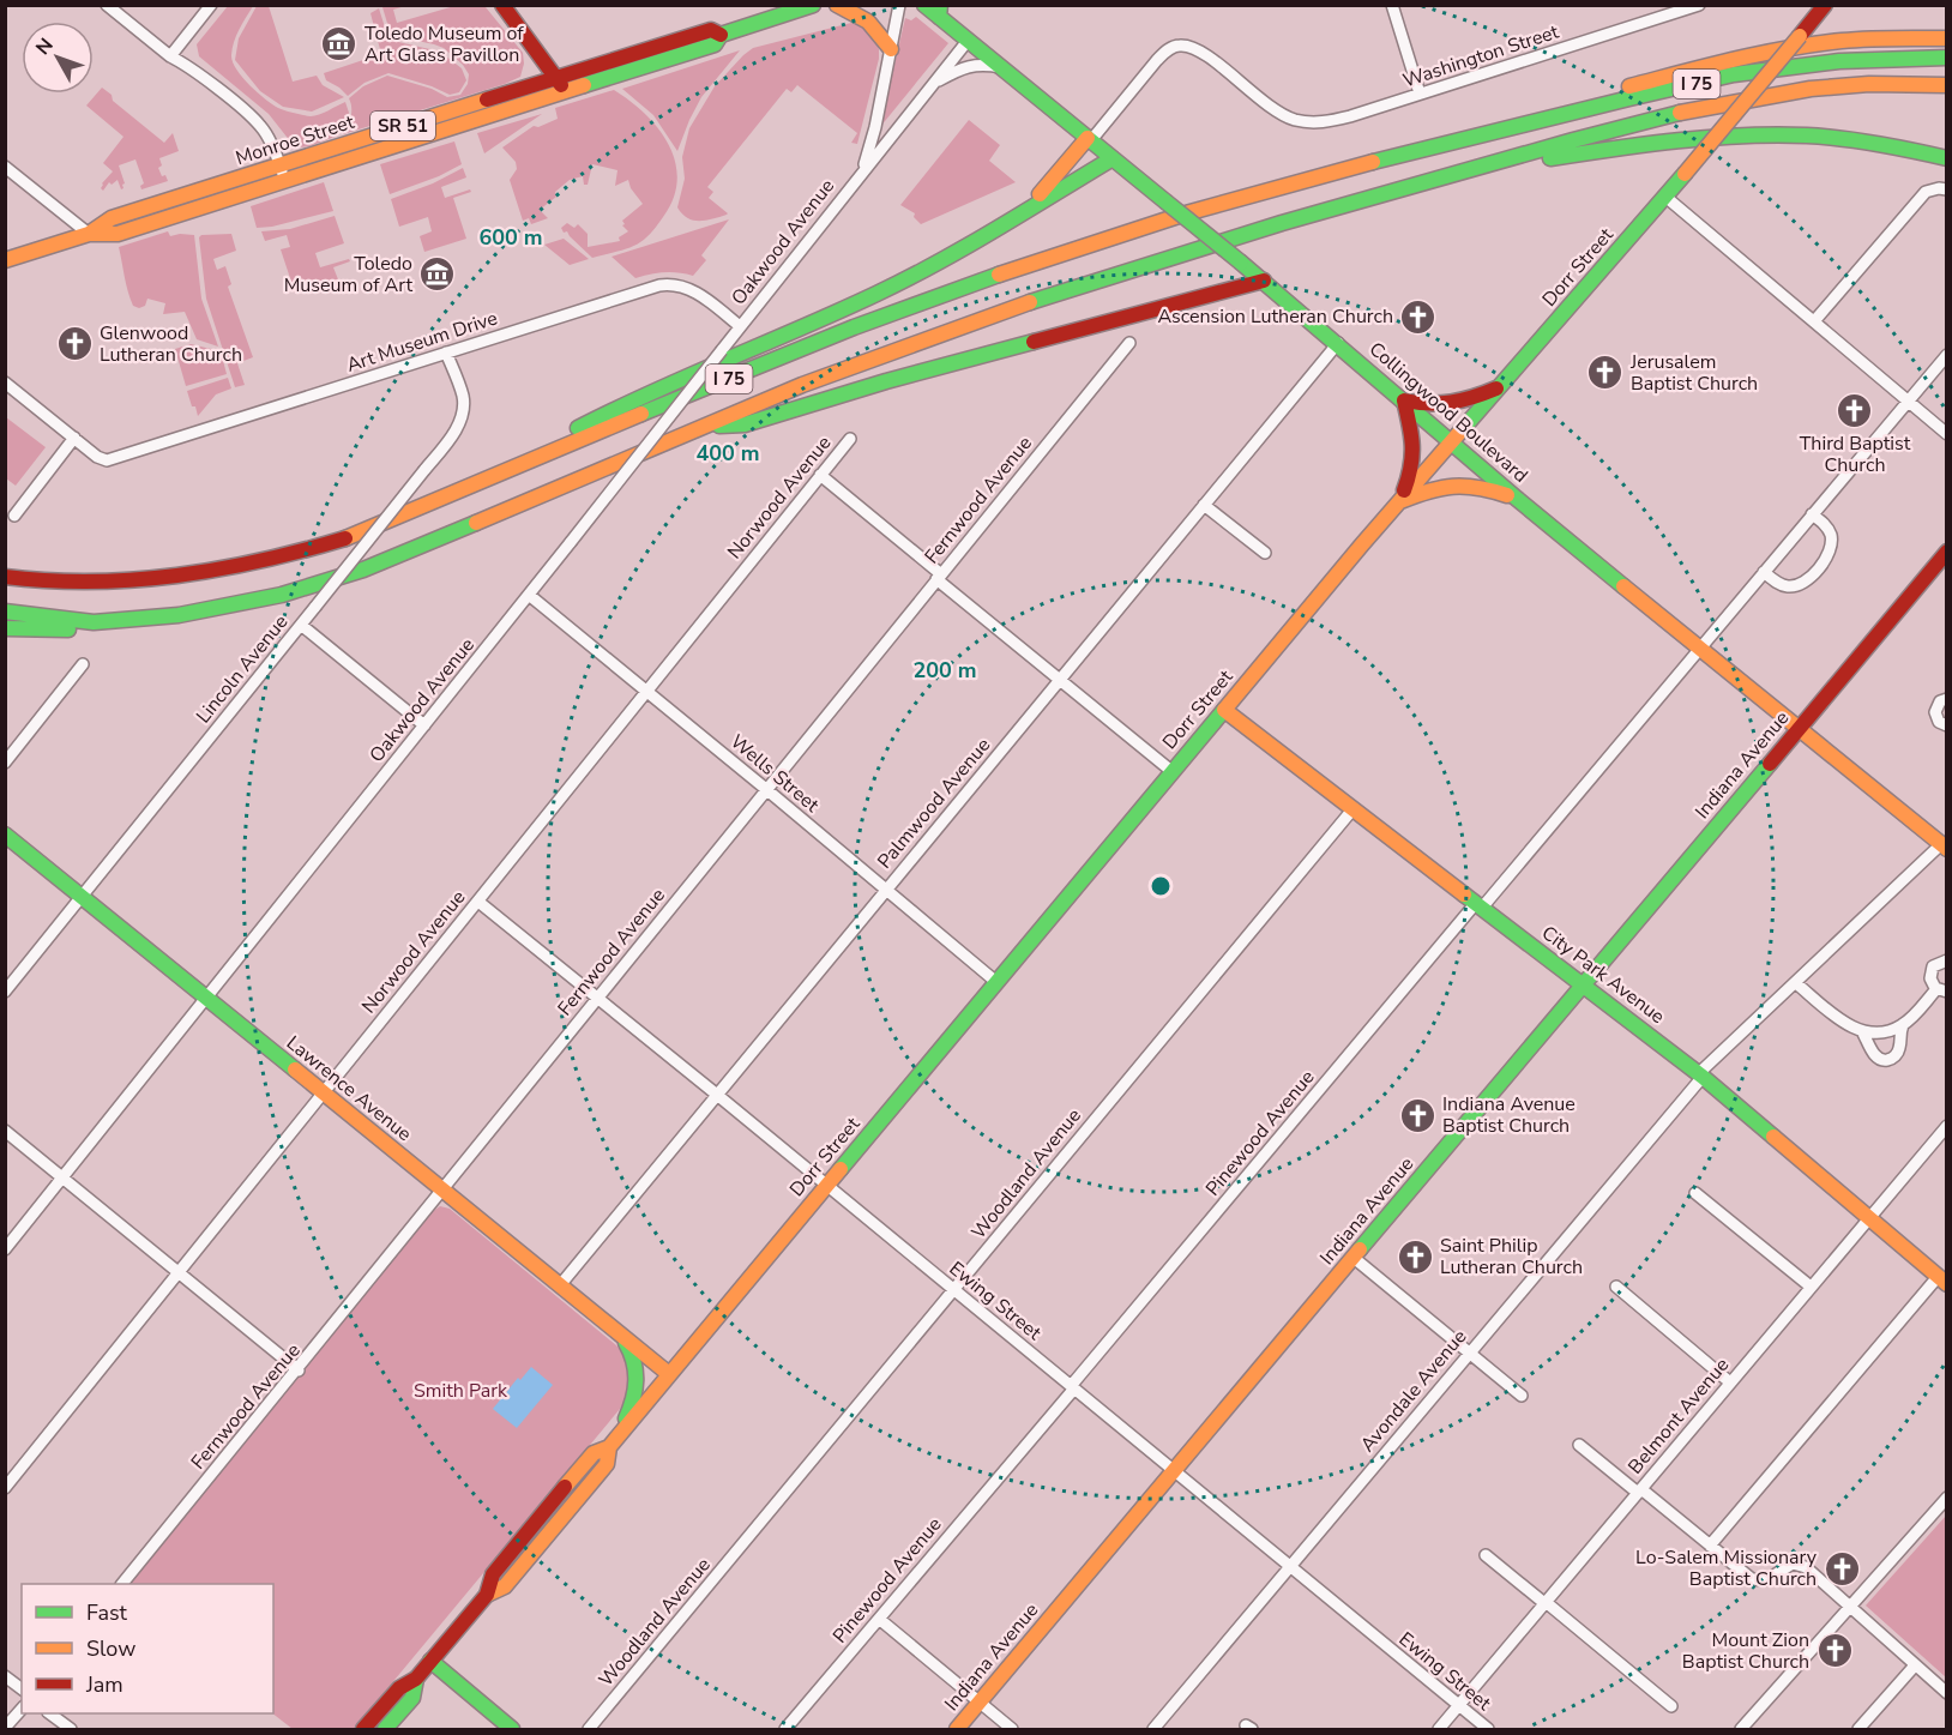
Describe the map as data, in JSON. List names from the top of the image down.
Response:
{
  "streets": {
    "main road": [
      "I 75",
      "SR 51",
      "Monroe Street",
      "Dorr Street",
      "Collingwood Boulevard",
      "Indiana Avenue",
      "City Park Avenue",
      "Lawrence Avenue"
    ],
    "street": [
      "Washington Street",
      "Oakwood Avenue",
      "Art Museum Drive",
      "Norwood Avenue",
      "Fernwood Avenue",
      "Lincoln Avenue",
      "Wells Street",
      "Palmwood Avenue",
      "Pinewood Avenue",
      "Woodland Avenue",
      "Ewing Street",
      "Avondale Avenue",
      "Belmont Avenue"
    ]
  },
  "crossings": [
    ["Washington Street", "Collingwood Boulevard"],
    ["Oakwood Avenue", "Art Museum Drive"],
    ["Oakwood Avenue", "Collingwood Boulevard"],
    ["Oakwood Avenue", "Wells Street"],
    ["Oakwood Avenue", "Lawrence Avenue"],
    ["Dorr Street", "Collingwood Boulevard"],
    ["Dorr Street", "Wells Street"],
    ["Dorr Street", "City Park Avenue"],
    ["Dorr Street", "Lawrence Avenue"],
    ["Dorr Street", "Ewing Street"],
    ["Art Museum Drive", "Lincoln Avenue"],
    ["Collingwood Boulevard", "Indiana Avenue"],
    ["Collingwood Boulevard", "Palmwood Avenue"],
    ["Collingwood Boulevard", "Pinewood Avenue"],
    ["Collingwood Boulevard", "Avondale Avenue"],
    ["Norwood Avenue", "Wells Street"],
    ["Norwood Avenue", "Lawrence Avenue"],
    ["Norwood Avenue", "Ewing Street"],
    ["Fernwood Avenue", "Wells Street"],
    ["Fernwood Avenue", "Lawrence Avenue"],
    ["Fernwood Avenue", "Ewing Street"],
    ["Lincoln Avenue", "Lawrence Avenue"],
    ["Indiana Avenue", "City Park Avenue"],
    ["Indiana Avenue", "Ewing Street"],
    ["Wells Street", "Palmwood Avenue"],
    ["Palmwood Avenue", "Lawrence Avenue"],
    ["Palmwood Avenue", "Ewing Street"],
    ["City Park Avenue", "Pinewood Avenue"],
    ["City Park Avenue", "Woodland Avenue"],
    ["City Park Avenue", "Avondale Avenue"],
    ["City Park Avenue", "Belmont Avenue"],
    ["Pinewood Avenue", "Ewing Street"],
    ["Woodland Avenue", "Ewing Street"],
    ["Ewing Street", "Avondale Avenue"],
    ["Ewing Street", "Belmont Avenue"]
  ],
  "parks": ["Smith Park"],
  "places": {
    "museum": ["Toledo Museum of Art Glass Pavillon", "Toledo Museum of Art"],
    "church": [
      "Ascension Lutheran Church",
      "Glenwood Lutheran Church",
      "Jerusalem Baptist Church",
      "Third Baptist Church",
      "Indiana Avenue Baptist Church",
      "Saint Philip Lutheran Church",
      "Lo-Salem Missionary Baptist Church",
      "Mount Zion Baptist Church"
    ]
  },
  "legend": ["Fast", "Slow", "Jam"],
  "north": "top left",
  "rings": ["600 m", "400 m", "200 m"]
}
